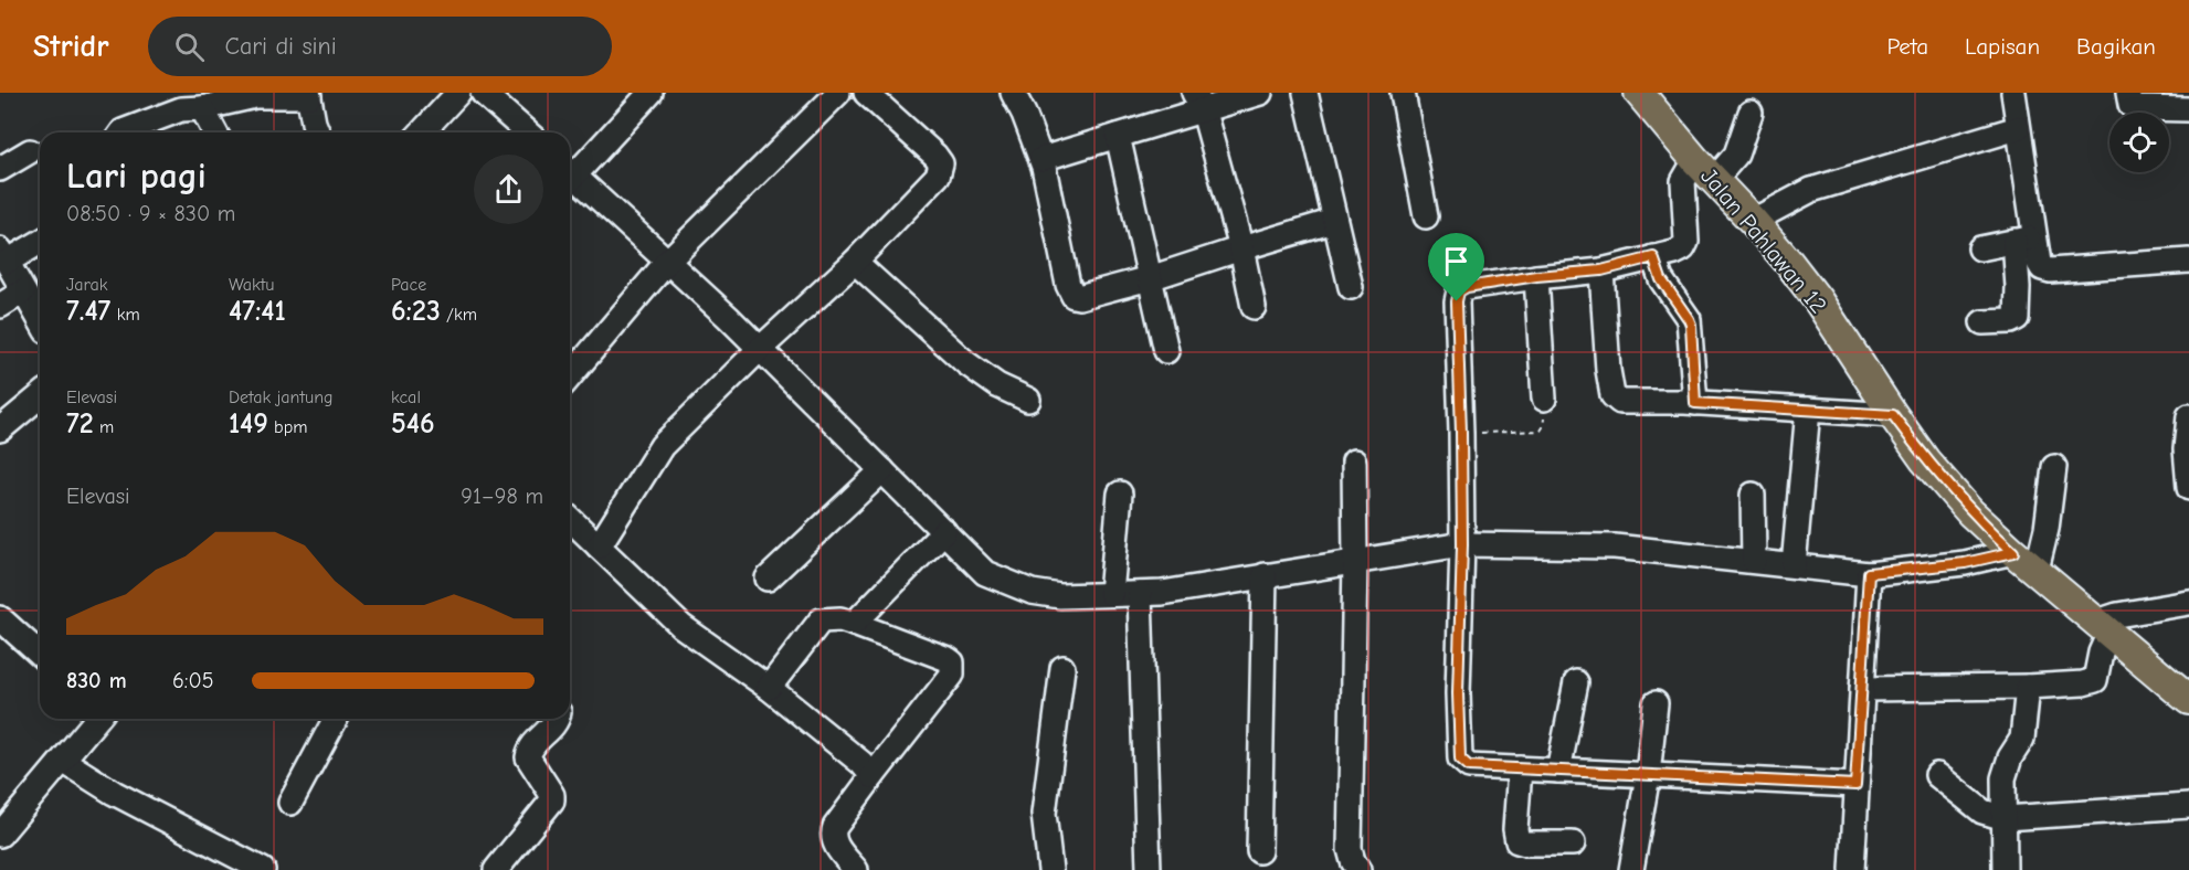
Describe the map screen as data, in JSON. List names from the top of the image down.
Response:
{
  "streets": {
    "main road": ["Jalan Pahlawan 12"]
  },
  "page": {
    "header": "Stridr",
    "search": "Cari di sini",
    "nav": ["Peta", "Lapisan", "Bagikan"],
    "heading": ["Lari pagi", "08:50 · 9 × 830 m"],
    "stats": [
      ["Jarak", "7.47 km"],
      ["Waktu", "47:41"],
      ["Pace", "6:23 /km"],
      ["Elevasi", "72 m"],
      ["Detak jantung", "149 bpm"],
      ["kcal", "546"]
    ],
    "chart": ["Elevasi", "91–98 m"],
    "list": [
      {
        "name": "830 m",
        "note": "6:05"
      }
    ]
  }
}
